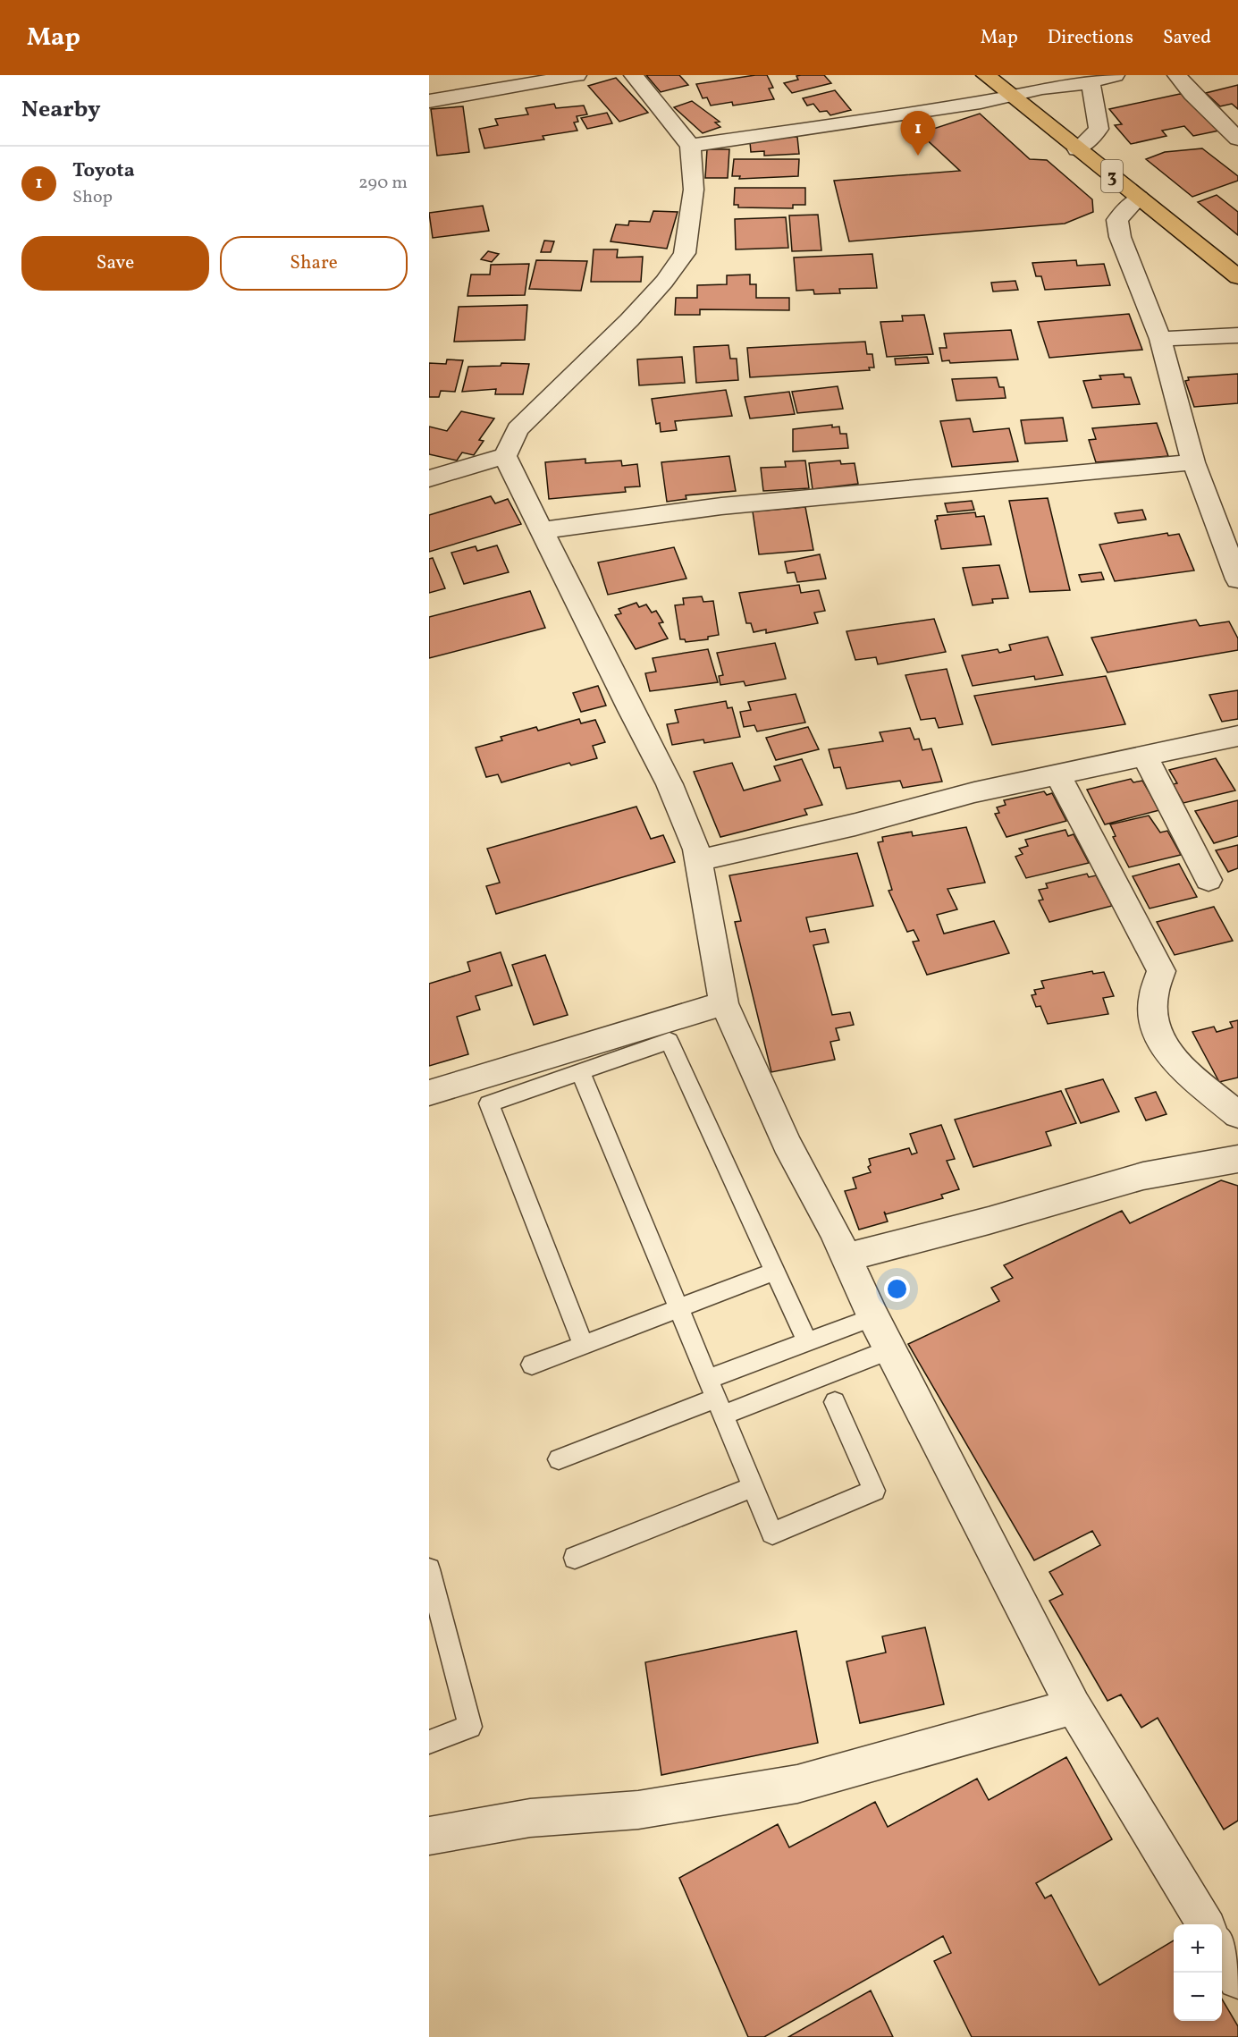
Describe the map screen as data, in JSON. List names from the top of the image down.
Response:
{
  "streets": {
    "highway": ["3"]
  },
  "page": {
    "header": "Map",
    "nav": ["Map", "Directions", "Saved"],
    "heading": "Nearby",
    "pins": "1",
    "list": [
      {
        "mark": "1",
        "name": "Toyota",
        "note": "Shop",
        "value": "290 m"
      }
    ],
    "buttons": ["Save", "Share"],
    "map_buttons": ["+", "−"]
  }
}
